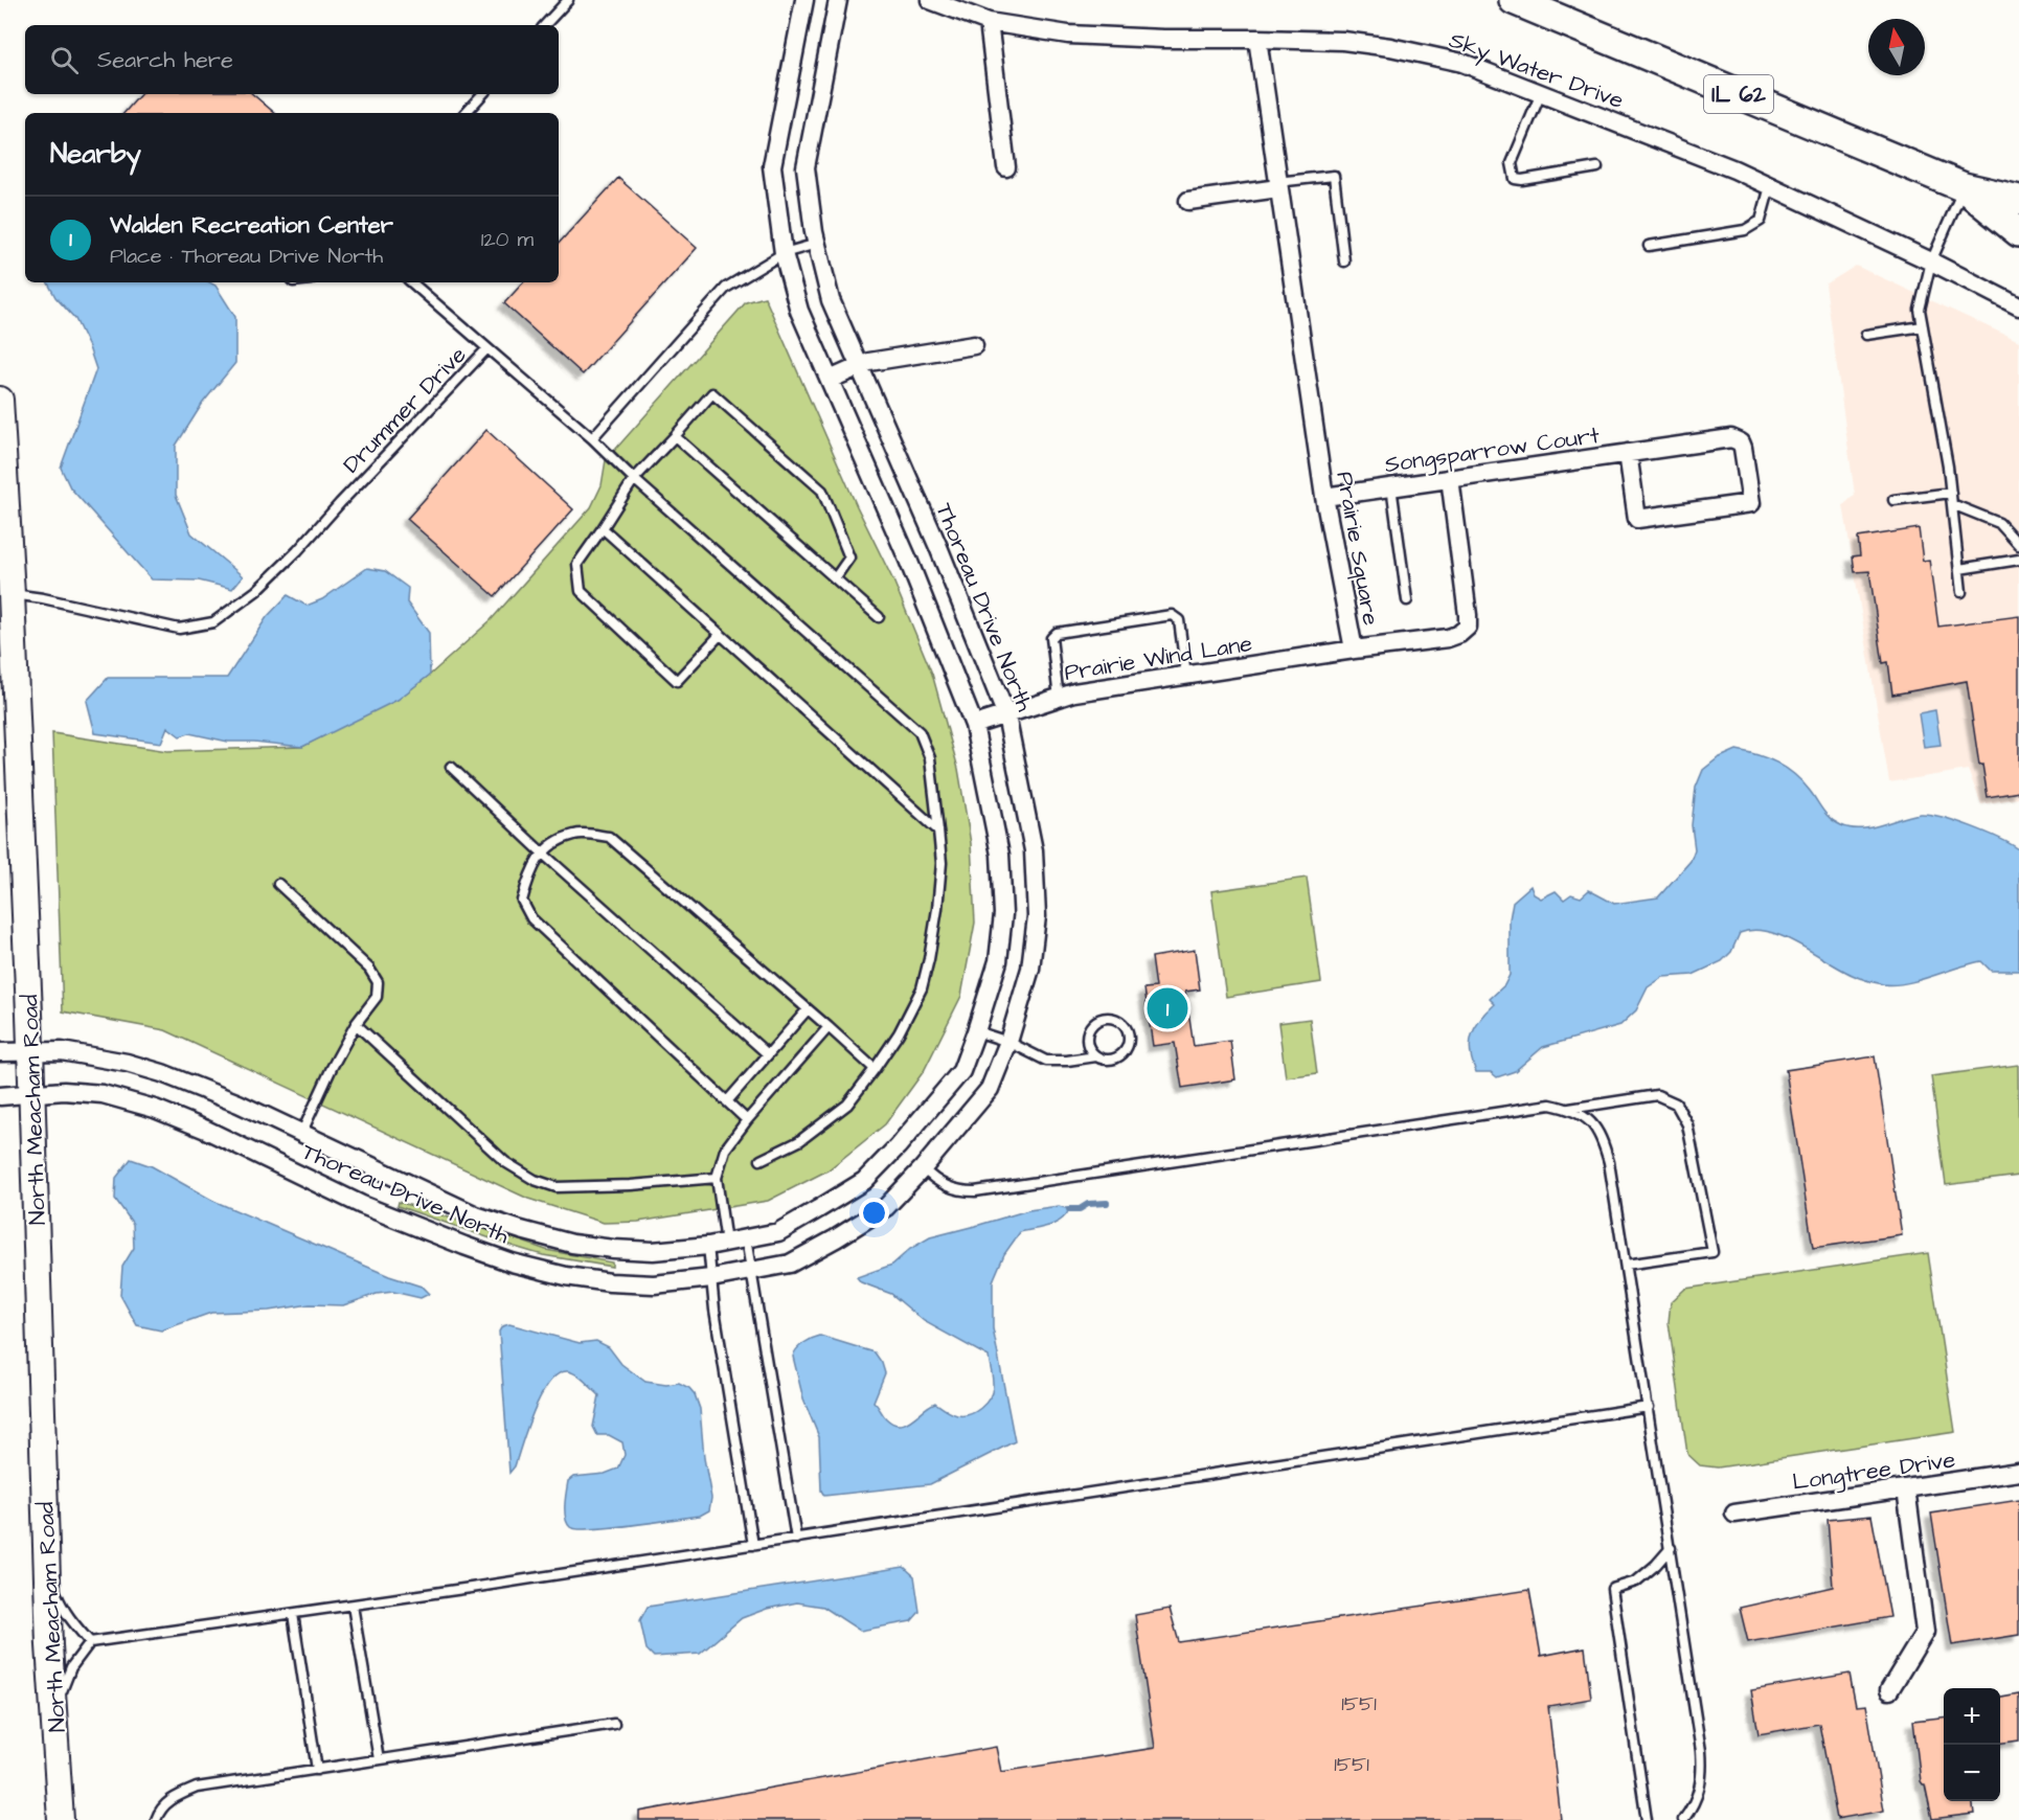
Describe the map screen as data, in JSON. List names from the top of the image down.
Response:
{
  "streets": {
    "main road": ["IL 62", "North Meacham Road"],
    "street": [
      "Sky Water Drive",
      "Songsparrow Court",
      "Prairie Square",
      "Thoreau Drive North",
      "Prairie Wind Lane",
      "Longtree Drive"
    ],
    "lane": ["Drummer Drive"]
  },
  "crossings": [
    ["Drummer Drive", "North Meacham Road"],
    ["Songsparrow Court", "Prairie Square"],
    ["Prairie Square", "Prairie Wind Lane"],
    ["Thoreau Drive North", "Prairie Wind Lane"],
    ["Thoreau Drive North", "North Meacham Road"]
  ],
  "house_numbers": ["1551", "1551"],
  "north": "top",
  "page": {
    "search": "Search here",
    "heading": "Nearby",
    "list": [
      {
        "mark": "1",
        "name": "Walden Recreation Center",
        "note": "Place · Thoreau Drive North",
        "value": "120 m"
      }
    ],
    "pins": "1",
    "map_buttons": ["+", "−"]
  }
}
